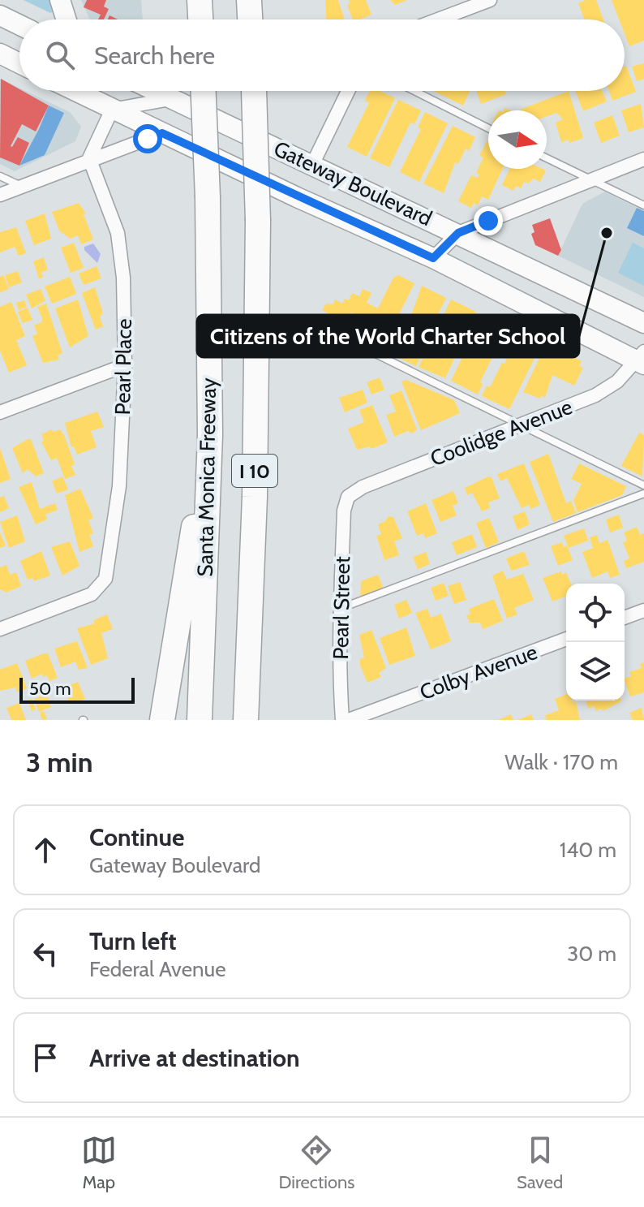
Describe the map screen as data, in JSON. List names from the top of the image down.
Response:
{
  "streets": {
    "highway": ["I 10", "Santa Monica Freeway"],
    "main road": ["Gateway Boulevard"],
    "street": [
      "Pearl Place",
      "Coolidge Avenue",
      "Pearl Street",
      "Colby Avenue"
    ]
  },
  "crossings": [
    ["Gateway Boulevard", "Coolidge Avenue"],
    ["Coolidge Avenue", "Pearl Street"]
  ],
  "places": ["Citizens of the World Charter School"],
  "scale_bar": "50 m",
  "north": "right",
  "page": {
    "search": "Search here",
    "scale": "50 m",
    "heading": ["3 min", "Walk · 170 m"],
    "list": [
      ["Continue", "Gateway Boulevard", "140 m"],
      ["Turn left", "Federal Avenue", "30 m"],
      "Arrive at destination"
    ],
    "nav": ["Map", "Directions", "Saved"]
  }
}
